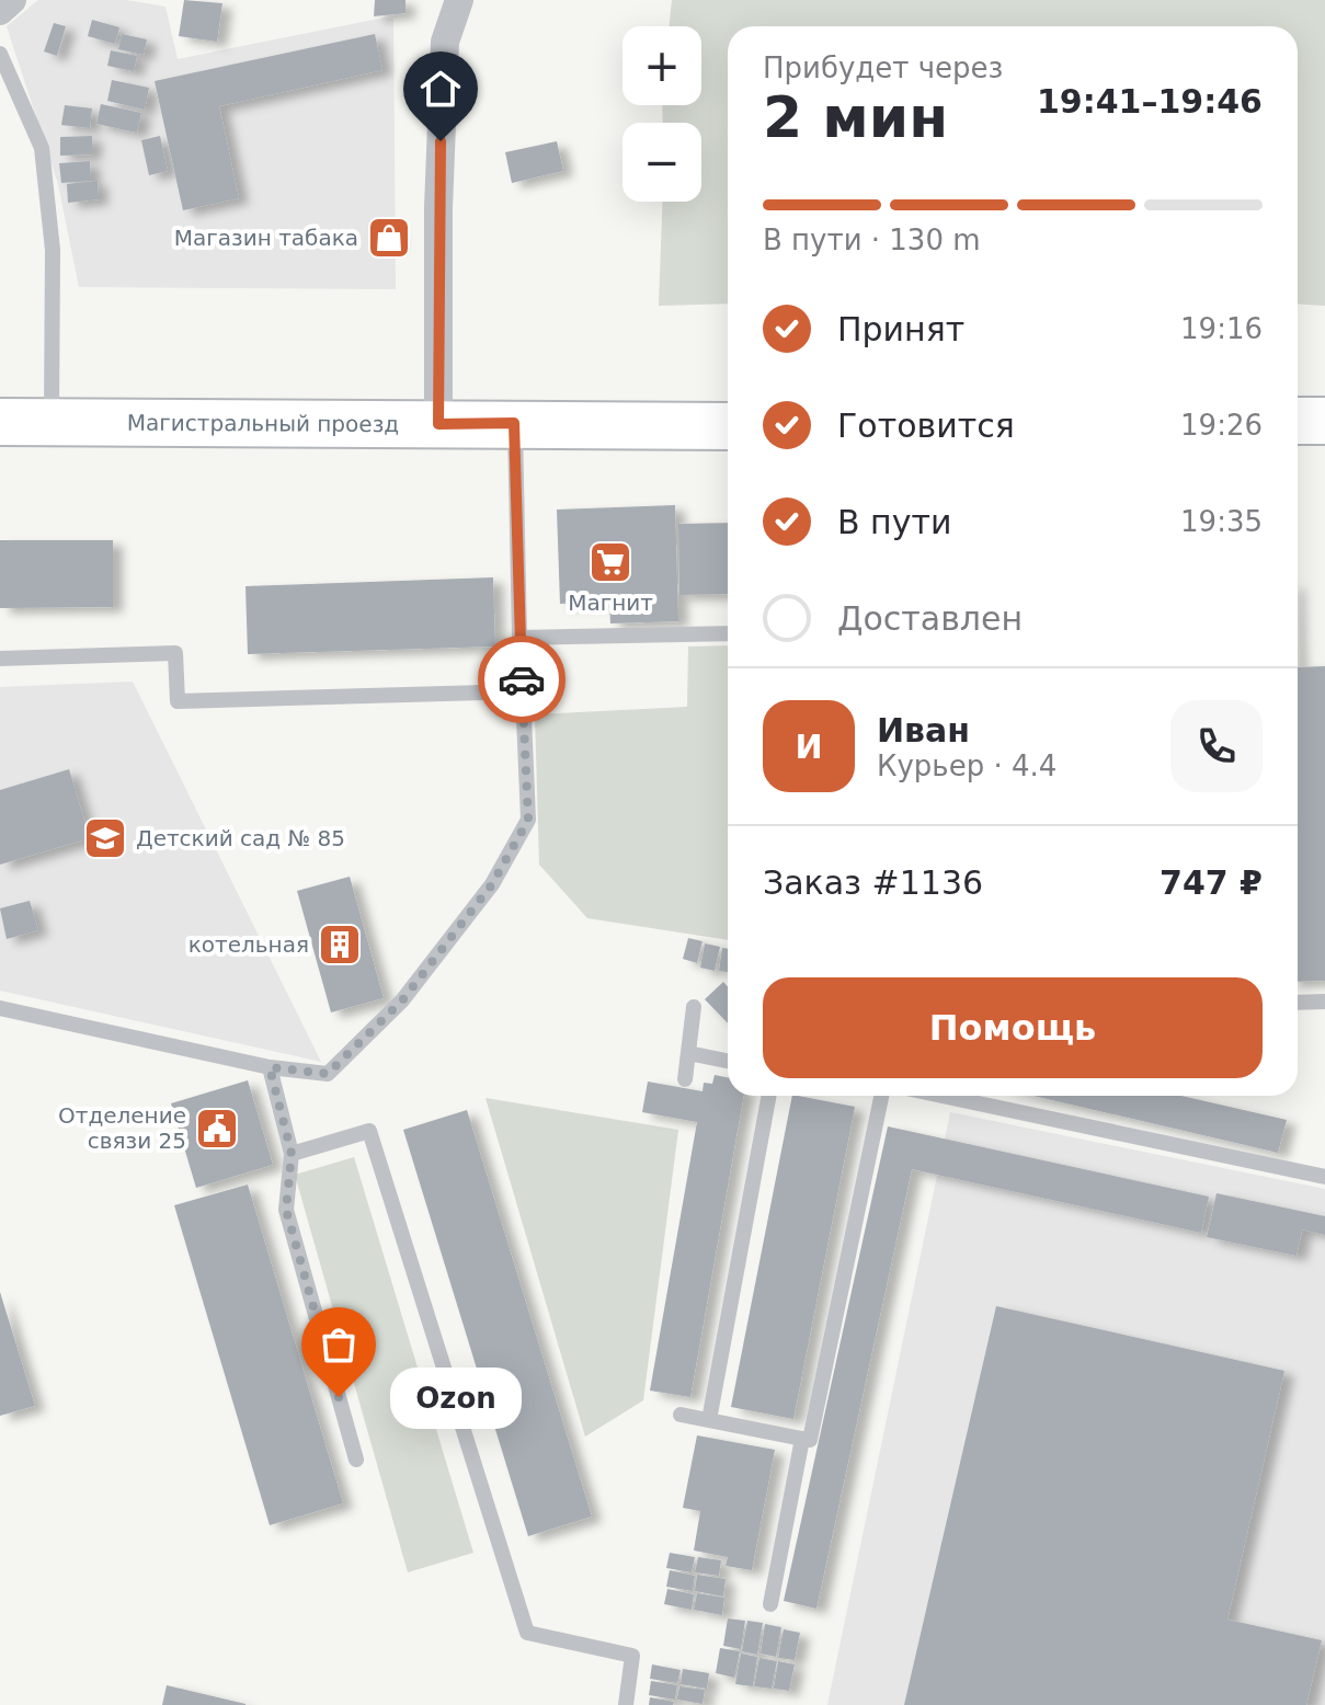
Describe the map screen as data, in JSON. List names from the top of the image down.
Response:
{
  "streets": {
    "main road": ["Магистральный проезд"]
  },
  "places": {
    "shop": ["Магазин табака"],
    "supermarket": ["Магнит"],
    "school or university": ["Детский сад № 85"],
    "building": ["котельная"],
    "public building": ["Отделение связи 25"],
    "other": ["Ozon"]
  },
  "page": {
    "map_buttons": ["+", "−"],
    "heading": ["2 мин", "Прибудет через", "19:41–19:46"],
    "panel": [
      "Иван",
      "Курьер · 4.4",
      "Заказ #1136",
      "747 ₽"
    ],
    "bar": "В пути · 130 m",
    "list": [
      ["Принят", "19:16"],
      ["Готовится", "19:26"],
      ["В пути", "19:35"],
      "Доставлен"
    ],
    "round": "И",
    "buttons": "Помощь",
    "bubble": "Ozon"
  }
}
